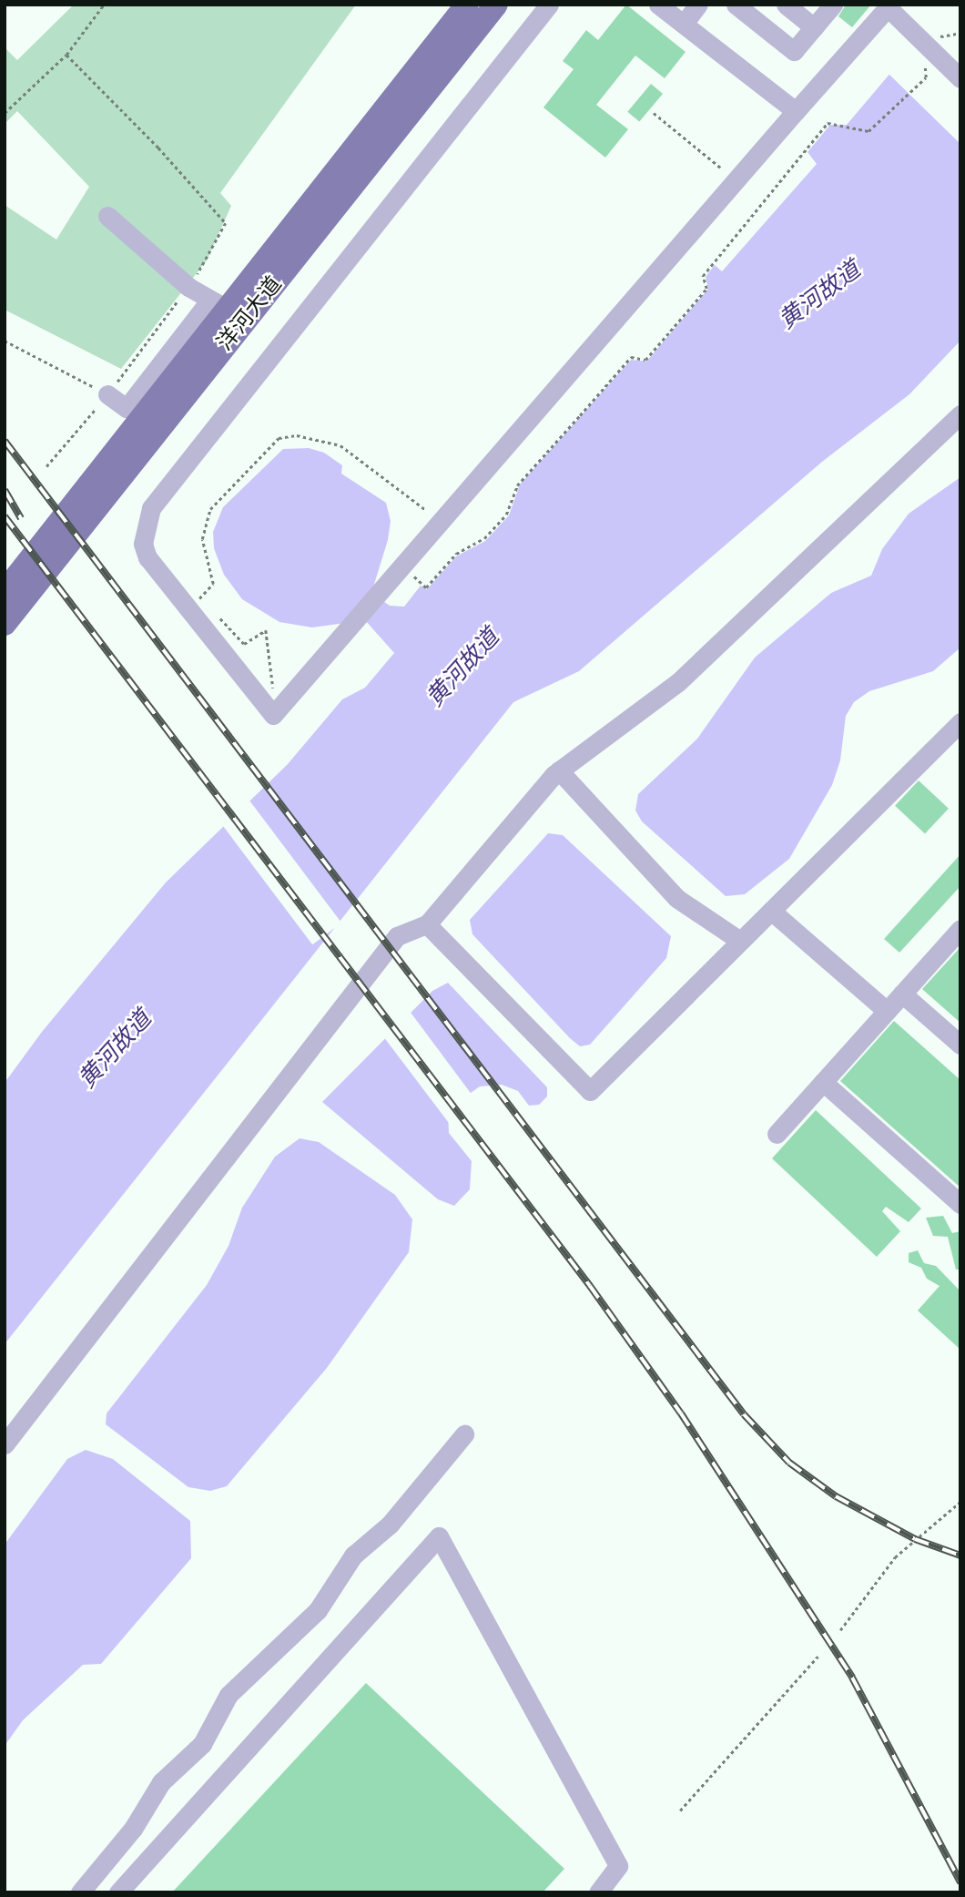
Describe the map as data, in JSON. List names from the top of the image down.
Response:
{
  "streets": {
    "main road": ["洋河大道"]
  },
  "water": ["黄河故道"]
}
